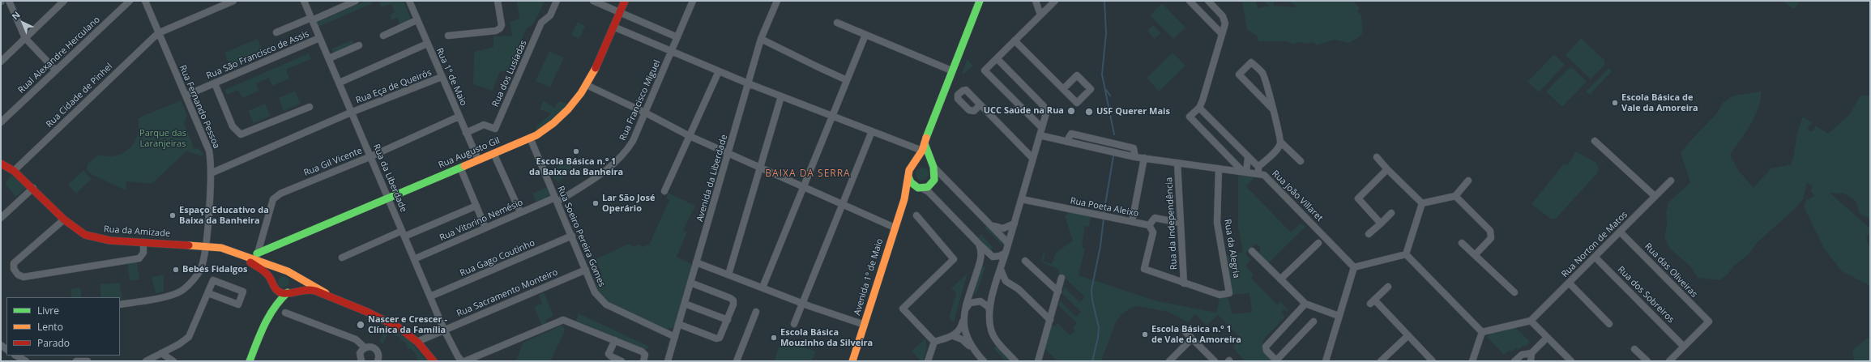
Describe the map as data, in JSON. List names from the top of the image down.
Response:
{
  "streets": {
    "main road": ["Rua Augusto Gil", "Rua da Amizade", "Avenida 1º de Maio"],
    "street": [
      "Rual Alexandre Herculano",
      "Rua São Francisco de Assis",
      "Rua dos Lusíadas",
      "Rua 1º de Maio",
      "Rua Eça de Queirós",
      "Rua Cidade de Pinhel",
      "Rua Francisco Miguel",
      "Rua Fernando Pessoa",
      "Rua Gil Vicente",
      "Rua da Liberdade",
      "Avenida da Liberdade",
      "Rua João Villaret",
      "Rua Poeta Aleixo",
      "Rua Vitorino Nemésio",
      "Rua da Independência",
      "Rua Soeiro Pereira Gomes",
      "Rua Norton de Matos",
      "Rua da Alegria",
      "Rua Gago Coutinho",
      "Rua das Oliveiras",
      "Rua Sacramento Monteiro",
      "Rua dos Sobreiros"
    ]
  },
  "crossings": [
    ["Rua São Francisco de Assis", "Rua Fernando Pessoa"],
    ["Rua São Francisco de Assis", "Rua da Liberdade"],
    ["Rua dos Lusíadas", "Rua 1º de Maio"],
    ["Rua 1º de Maio", "Rua Eça de Queirós"],
    ["Rua 1º de Maio", "Rua Augusto Gil"],
    ["Rua 1º de Maio", "Rua Gil Vicente"],
    ["Rua Eça de Queirós", "Rua Fernando Pessoa"],
    ["Rua Eça de Queirós", "Rua da Liberdade"],
    ["Rua Cidade de Pinhel", "Rua Fernando Pessoa"],
    ["Rua Cidade de Pinhel", "Rua da Amizade"],
    ["Rua Francisco Miguel", "Rua Vitorino Nemésio"],
    ["Rua Francisco Miguel", "Rua Soeiro Pereira Gomes"],
    ["Rua Fernando Pessoa", "Rua da Amizade"],
    ["Rua Augusto Gil", "Rua Gil Vicente"],
    ["Rua Augusto Gil", "Rua da Liberdade"],
    ["Rua Augusto Gil", "Rua da Amizade"],
    ["Rua Augusto Gil", "Rua Soeiro Pereira Gomes"],
    ["Rua Gil Vicente", "Rua da Liberdade"],
    ["Rua Gil Vicente", "Rua da Amizade"],
    ["Rua da Liberdade", "Rua Vitorino Nemésio"],
    ["Rua da Liberdade", "Rua Gago Coutinho"],
    ["Rua da Liberdade", "Rua Sacramento Monteiro"],
    ["Avenida da Liberdade", "Rua Soeiro Pereira Gomes"],
    ["Rua João Villaret", "Rua da Independência"],
    ["Rua João Villaret", "Rua da Alegria"],
    ["Rua Poeta Aleixo", "Rua da Independência"],
    ["Rua Vitorino Nemésio", "Rua Soeiro Pereira Gomes"],
    ["Rua da Independência", "Rua da Alegria"],
    ["Rua da Amizade", "Rua Sacramento Monteiro"],
    ["Rua Soeiro Pereira Gomes", "Rua Gago Coutinho"],
    ["Rua Soeiro Pereira Gomes", "Rua Sacramento Monteiro"],
    ["Rua Norton de Matos", "Rua das Oliveiras"],
    ["Rua Norton de Matos", "Rua dos Sobreiros"],
    ["Rua das Oliveiras", "Rua dos Sobreiros"]
  ],
  "districts": ["BAIXA DA SERRA"],
  "parks": ["Parque das Laranjeiras"],
  "places": [
    "Escola Básica de Vale da Amoreira",
    "UCC Saúde na Rua",
    "USF Querer Mais",
    "Escola Básica n.º 1 da Baixa da Banheira",
    "Lar São José Operário",
    "Espaço Educativo da Baixa da Banheira",
    "Bebés Fidalgos",
    "Nascer e Crescer - Clínica da Família",
    "Escola Básica n.º 1 de Vale da Amoreira",
    "Escola Básica Mouzinho da Silveira"
  ],
  "legend": ["Livre", "Lento", "Parado"],
  "north": "top left"
}
